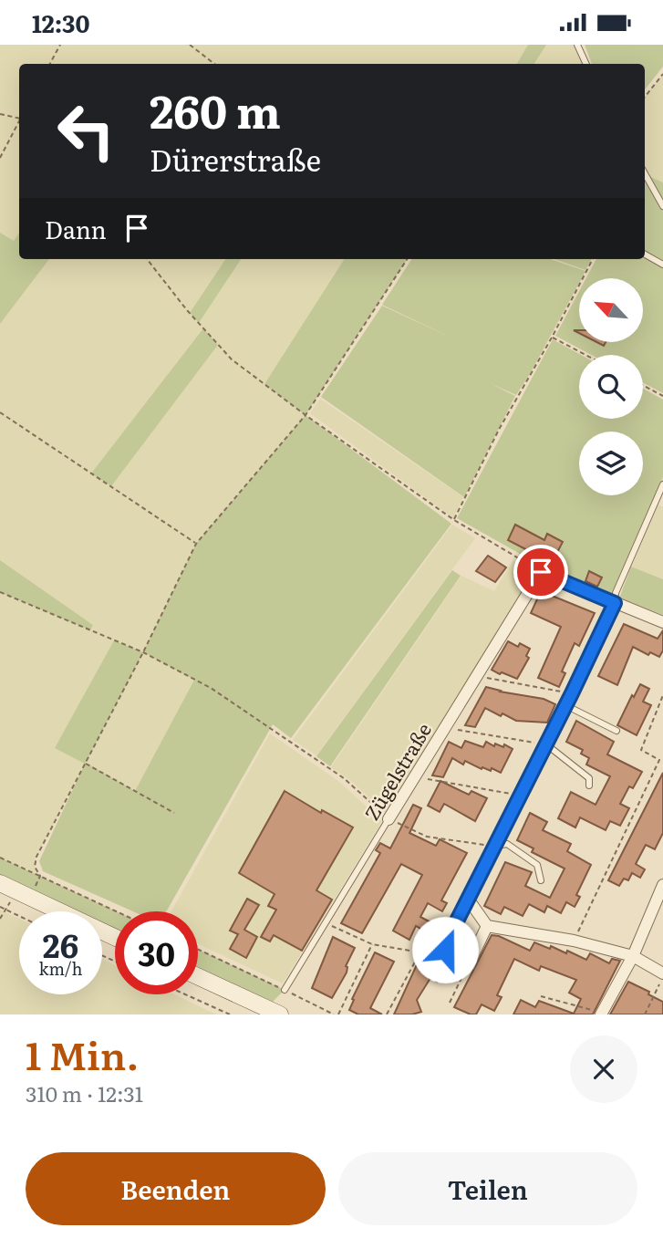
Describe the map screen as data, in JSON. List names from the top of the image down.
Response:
{
  "streets": {
    "street": ["Zügelstraße"]
  },
  "north": "top left",
  "page": {
    "status": "12:30",
    "turn": ["260 m", "Dürerstraße"],
    "then": "Dann",
    "speed": "26 km/h",
    "limit": "30",
    "heading": ["1 Min.", "310 m · 12:31"],
    "buttons": ["Beenden", "Teilen"]
  }
}
